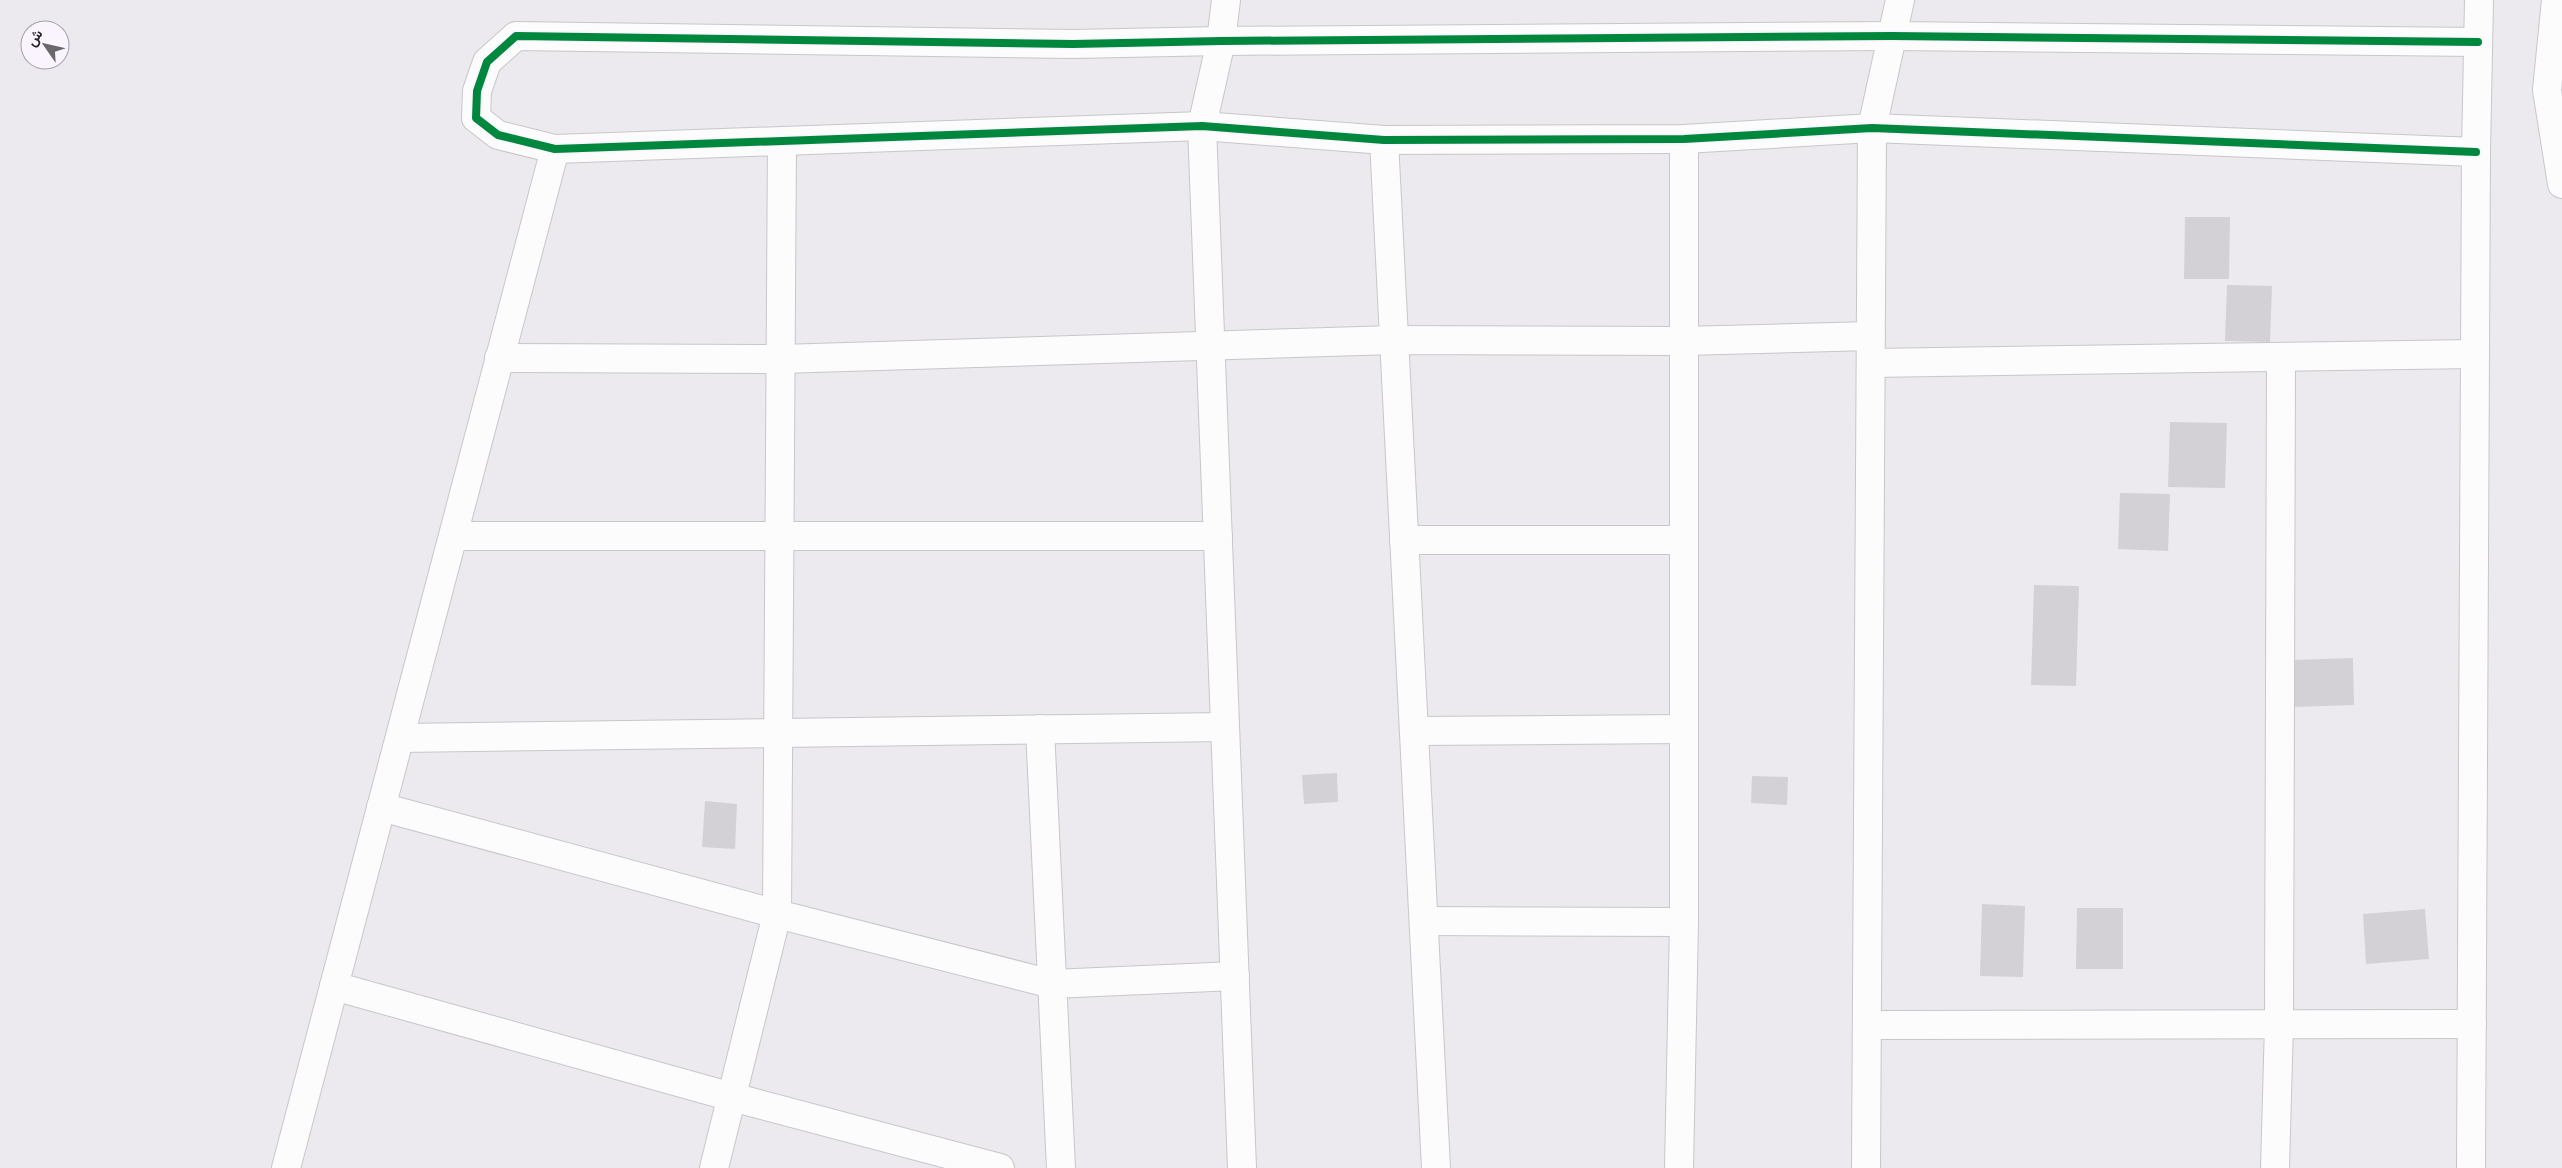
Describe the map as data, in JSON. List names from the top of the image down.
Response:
{
  "north": "top left"
}
